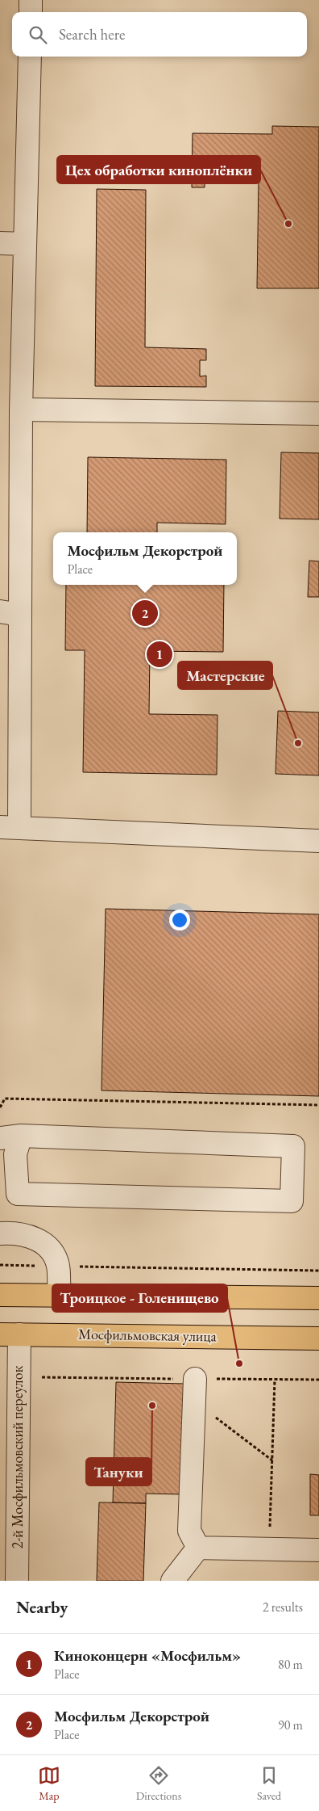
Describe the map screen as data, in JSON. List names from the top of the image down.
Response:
{
  "streets": {
    "main road": ["Мосфильмовская улица"],
    "street": ["2-й Мосфильмовский переулок"]
  },
  "crossings": [
    ["Мосфильмовская улица", "2-й Мосфильмовский переулок"]
  ],
  "places": [
    "Цех обработки киноплёнки",
    "Мастерские",
    "Троицкое - Голенищево",
    "Тануки"
  ],
  "page": {
    "search": "Search here",
    "popup": ["Мосфильм Декорстрой", "Place"],
    "pins": ["2", "1"],
    "heading": ["Nearby", "2 results"],
    "list": [
      {
        "mark": "1",
        "name": "Киноконцерн «Мосфильм»",
        "note": "Place",
        "value": "80 m"
      },
      {
        "mark": "2",
        "name": "Мосфильм Декорстрой",
        "note": "Place",
        "value": "90 m"
      }
    ],
    "nav": ["Map", "Directions", "Saved"]
  }
}
